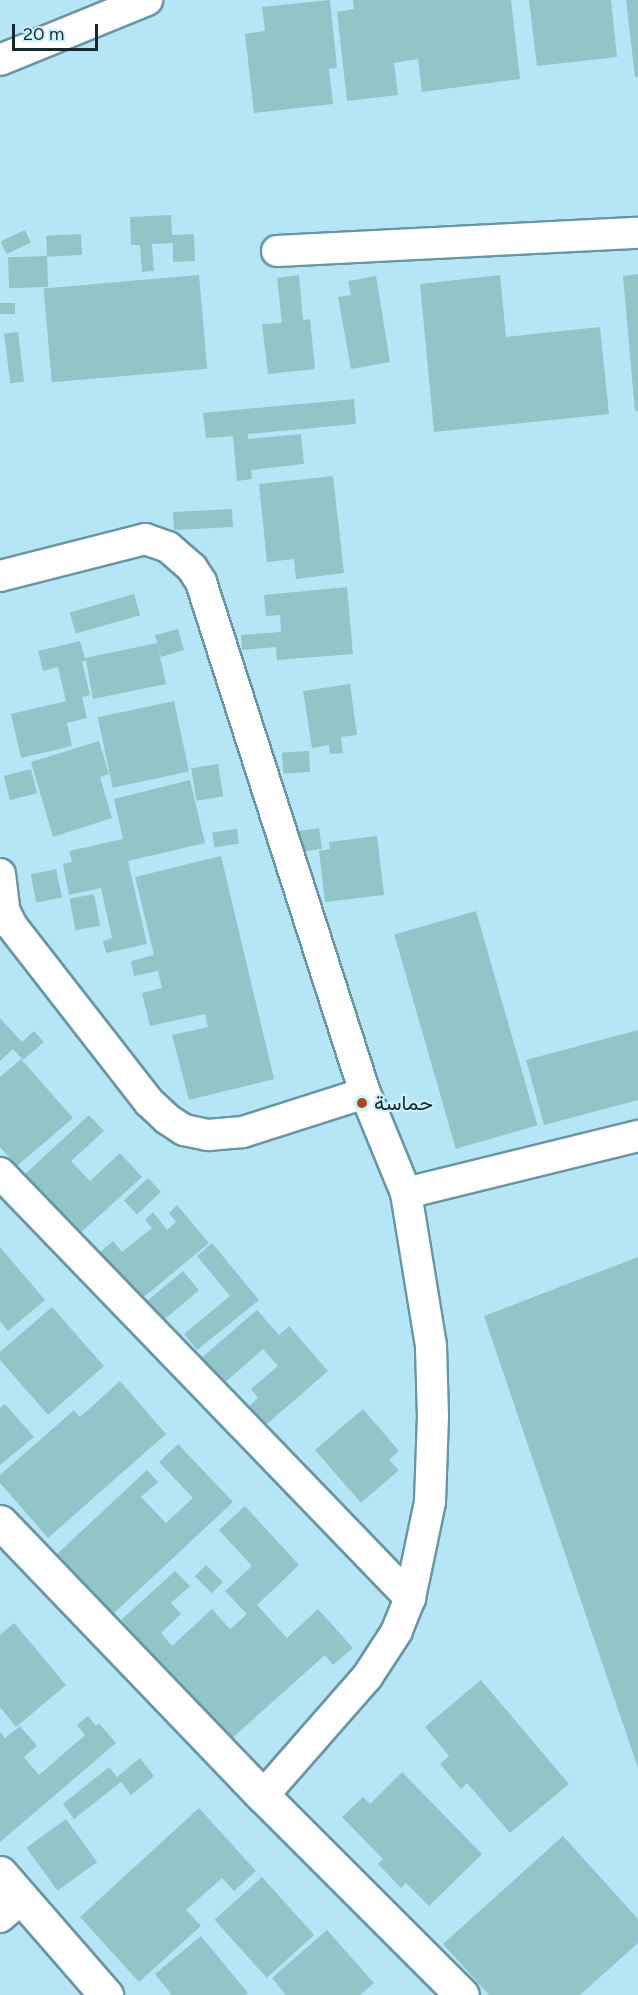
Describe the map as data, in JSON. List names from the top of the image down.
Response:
{
  "places": ["حماسة"],
  "scale_bar": "20 m"
}
